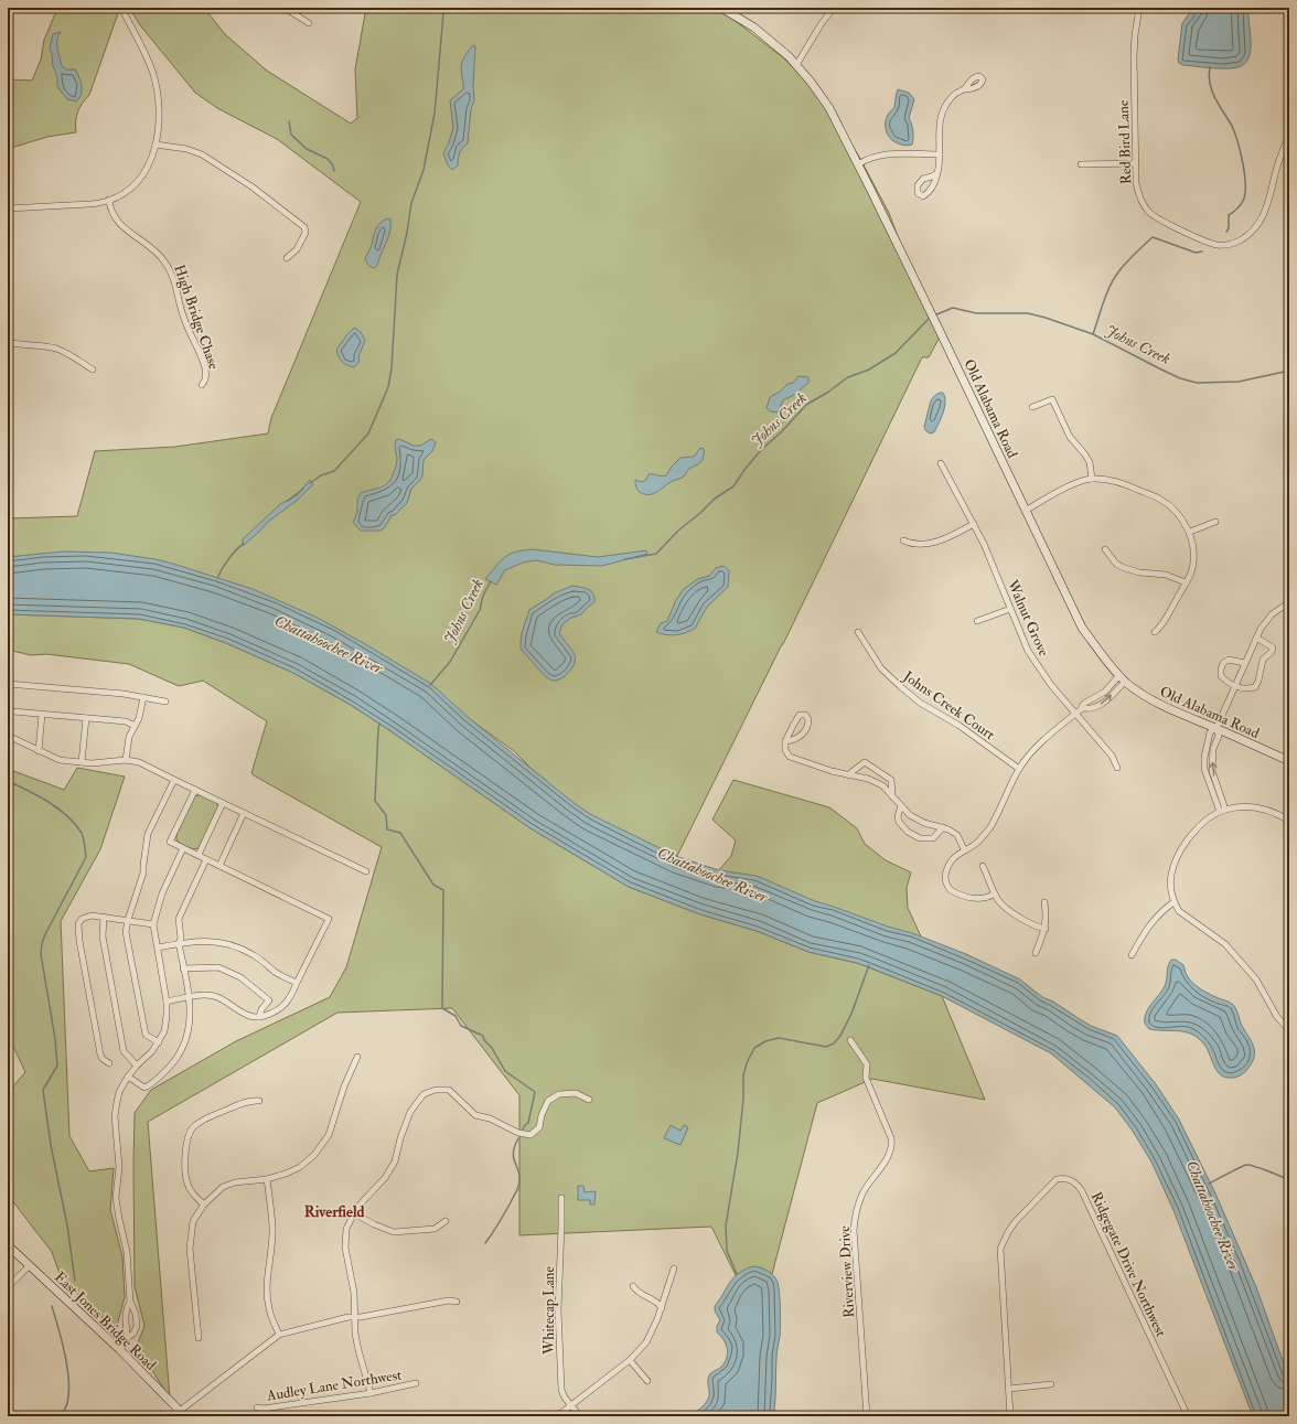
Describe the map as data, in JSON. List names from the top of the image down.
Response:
{
  "streets": {
    "main road": ["Old Alabama Road", "East Jones Bridge Road"],
    "street": [
      "Red Bird Lane",
      "High Bridge Chase",
      "Walnut Grove",
      "Johns Creek Court",
      "Ridgegate Drive Northwest",
      "Riverview Drive",
      "Whitecap Lane",
      "Audley Lane Northwest"
    ]
  },
  "districts": ["Riverfield"],
  "water": ["Johns Creek", "Chattahoochee River"]
}
